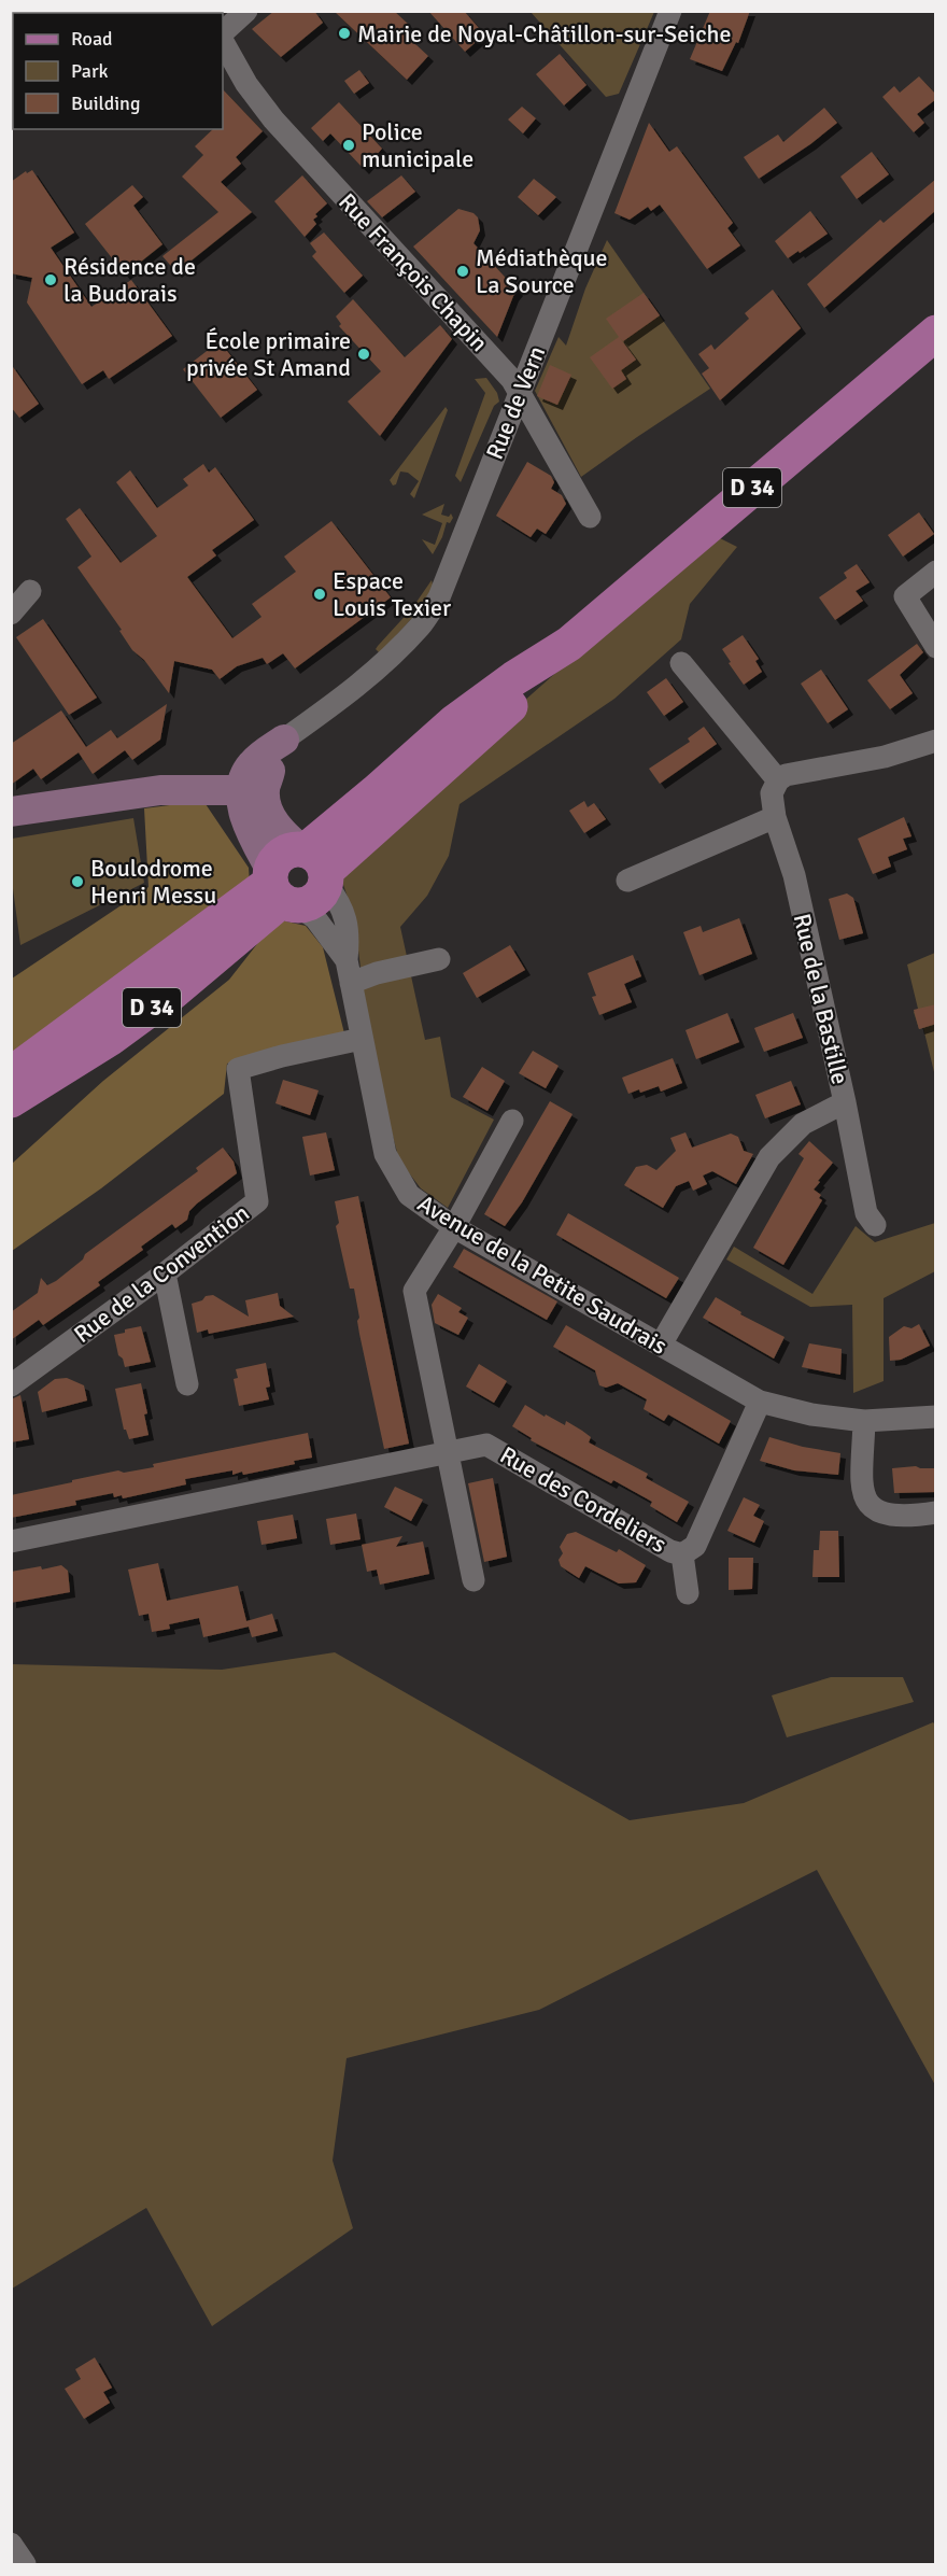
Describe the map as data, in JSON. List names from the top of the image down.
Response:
{
  "streets": {
    "main road": ["D 34"],
    "street": [
      "Rue François Chapin",
      "Rue de Vern",
      "Rue de la Bastille",
      "Rue de la Convention",
      "Avenue de la Petite Saudrais",
      "Rue des Cordeliers"
    ]
  },
  "crossings": [
    ["Rue François Chapin", "Rue de Vern"],
    ["D 34", "Avenue de la Petite Saudrais"],
    ["Rue de la Bastille", "Avenue de la Petite Saudrais"],
    ["Rue de la Convention", "Avenue de la Petite Saudrais"],
    ["Avenue de la Petite Saudrais", "Rue des Cordeliers"]
  ],
  "places": [
    "Mairie de Noyal-Châtillon-sur-Seiche",
    "Police municipale",
    "Médiathèque La Source",
    "Résidence de la Budorais",
    "École primaire privée St Amand",
    "Espace Louis Texier",
    "Boulodrome Henri Messu"
  ],
  "legend": ["Road", "Park", "Building"]
}
